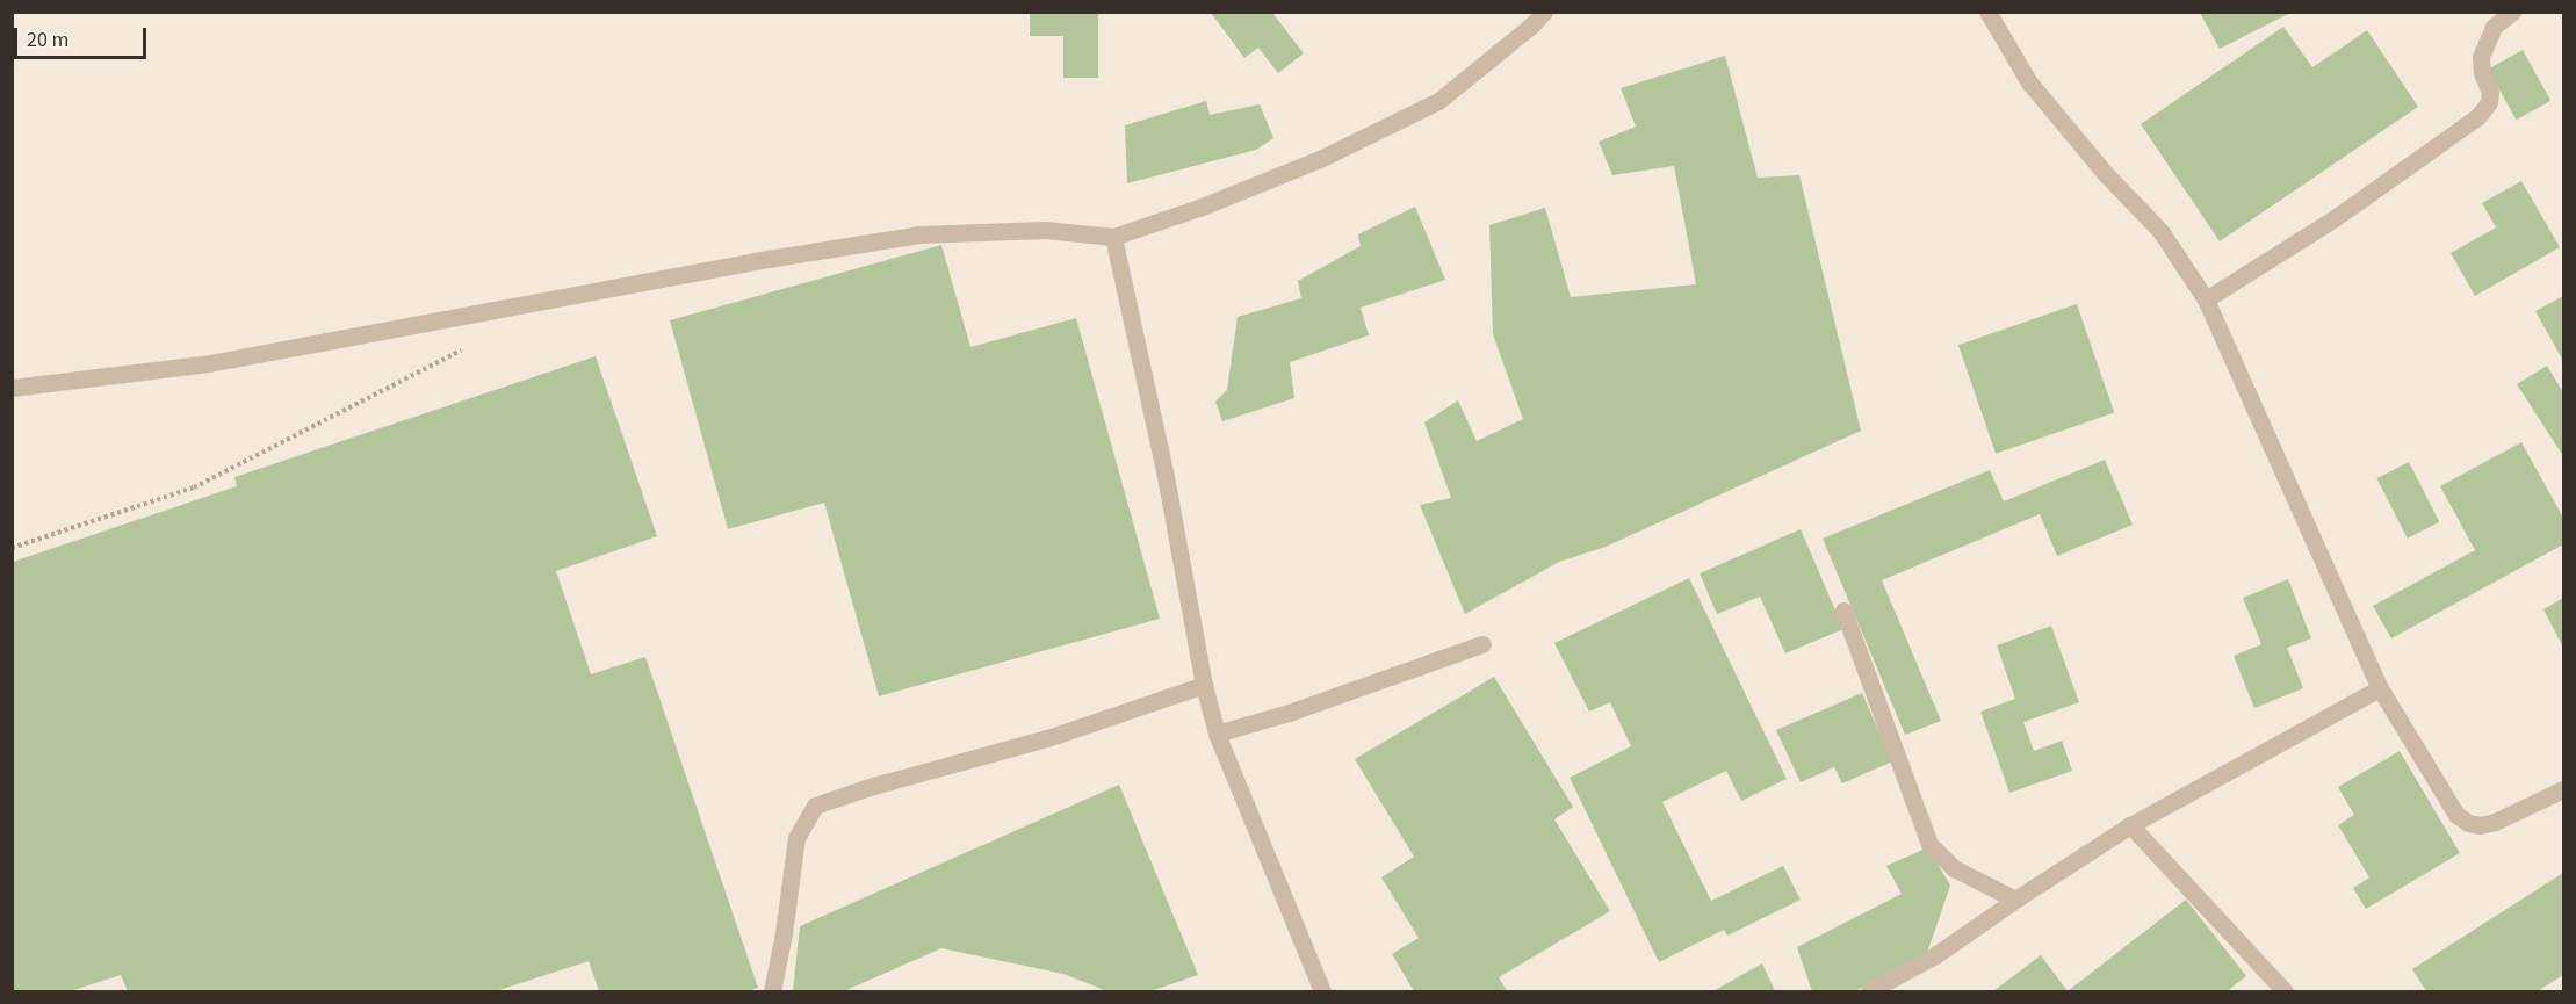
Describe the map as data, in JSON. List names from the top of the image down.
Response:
{
  "scale_bar": "20 m"
}
